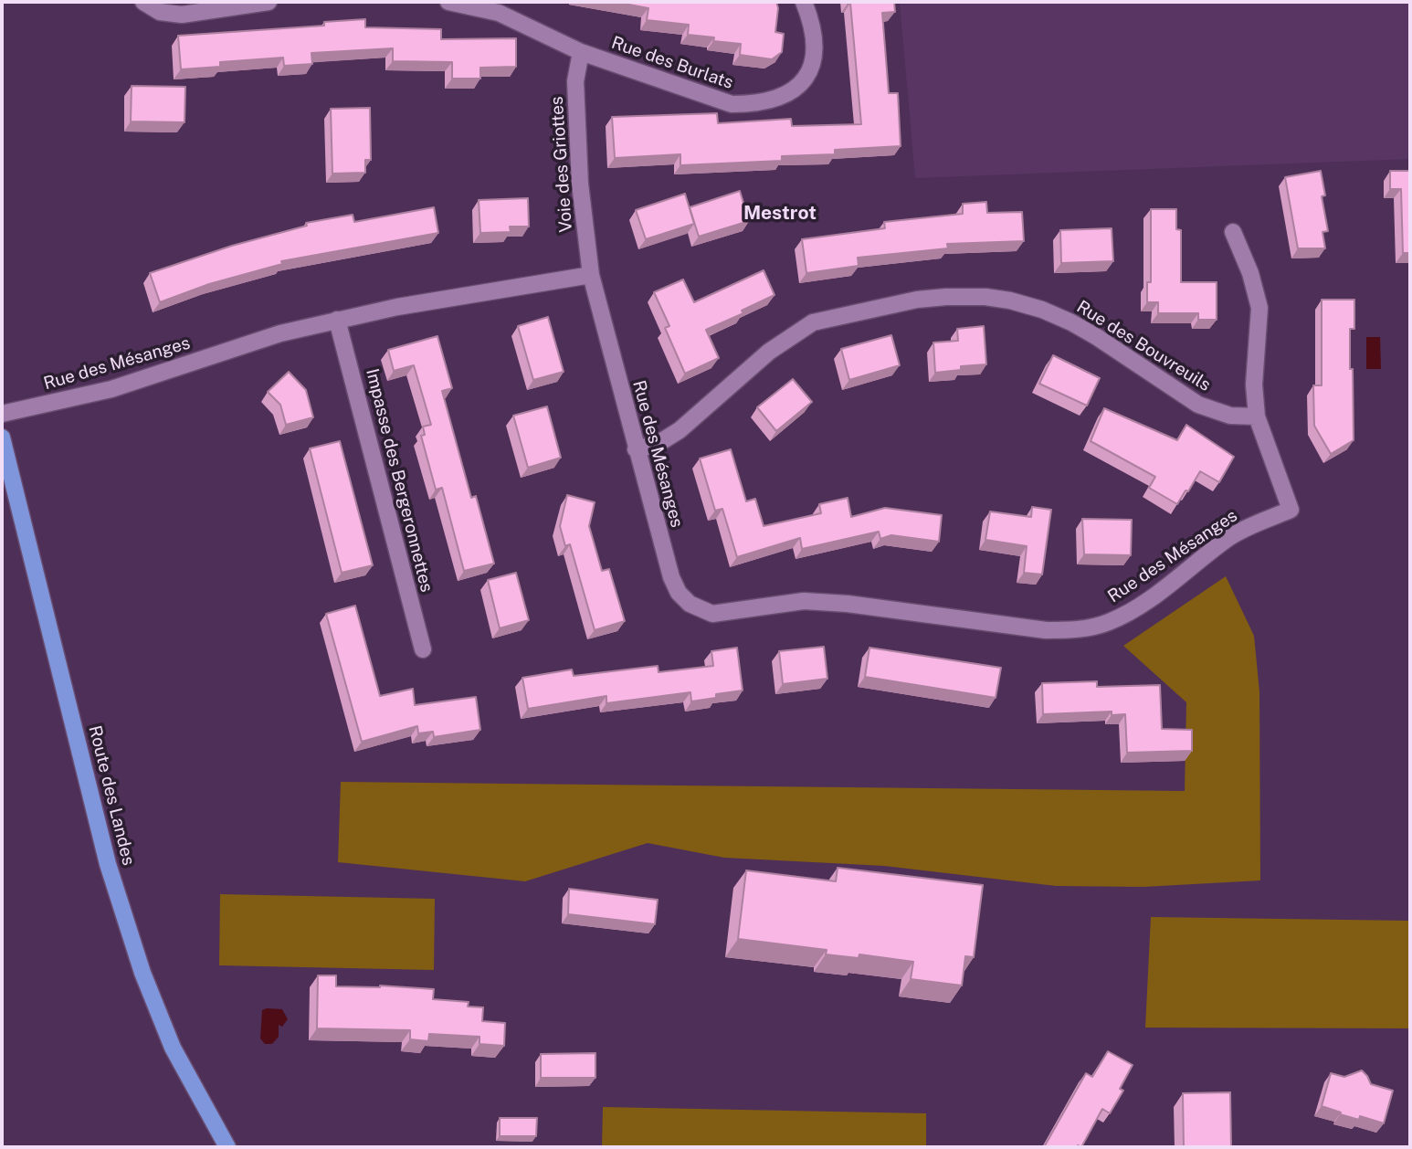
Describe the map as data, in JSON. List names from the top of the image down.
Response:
{
  "streets": {
    "main road": ["Route des Landes"],
    "street": [
      "Rue des Burlats",
      "Voie des Griottes",
      "Rue des Bouvreuils",
      "Rue des Mésanges",
      "Impasse des Bergeronnettes"
    ]
  },
  "crossings": [
    ["Rue des Burlats", "Voie des Griottes"],
    ["Voie des Griottes", "Rue des Mésanges"],
    ["Rue des Bouvreuils", "Rue des Mésanges"],
    ["Rue des Mésanges", "Impasse des Bergeronnettes"]
  ],
  "districts": ["Mestrot"]
}
